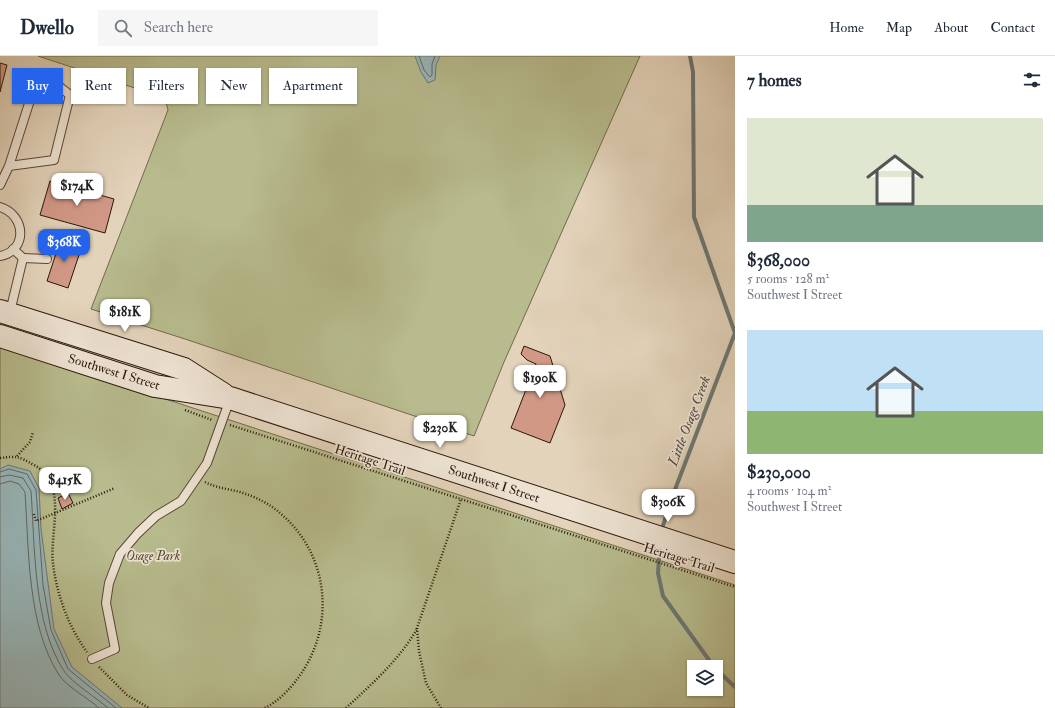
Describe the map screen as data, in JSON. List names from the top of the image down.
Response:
{
  "streets": {
    "main road": ["Southwest I Street"],
    "path": ["Heritage Trail"]
  },
  "water": ["Little Osage Creek"],
  "parks": ["Osage Park"],
  "page": {
    "header": "Dwello",
    "search": "Search here",
    "nav": [
      "Home",
      "Map",
      "About",
      "Contact"
    ],
    "heading": "7 homes",
    "chip": [
      "Buy",
      "Rent",
      "Filters",
      "New",
      "Apartment"
    ],
    "list": [
      {
        "name": "$368,000",
        "note": "5 rooms · 128 m² · Southwest I Street"
      },
      {
        "name": "$230,000",
        "note": "4 rooms · 104 m² · Southwest I Street"
      }
    ],
    "price": [
      "$174K",
      "$368K",
      "$181K",
      "$190K",
      "$230K",
      "$415K",
      "$306K"
    ]
  }
}
